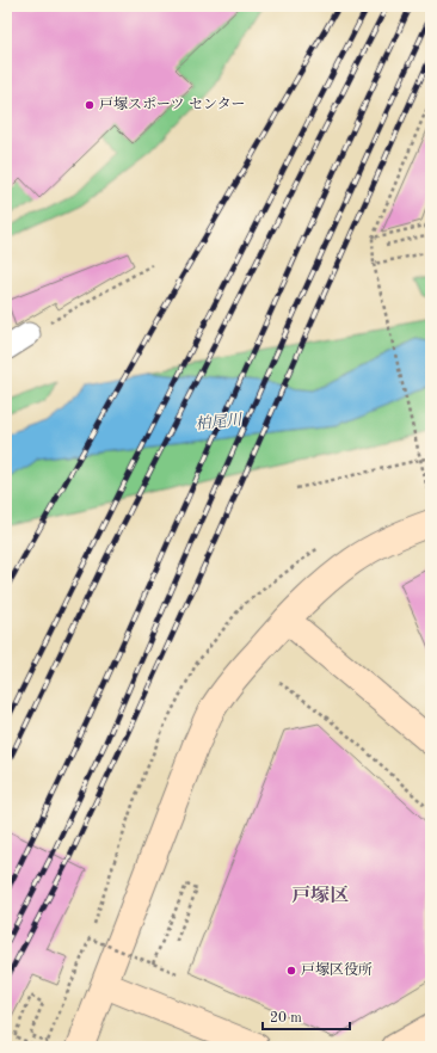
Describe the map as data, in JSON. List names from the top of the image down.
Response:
{
  "districts": ["戸塚区"],
  "water": ["柏尾川"],
  "places": ["戸塚スポーツ センター", "戸塚区役所"],
  "scale_bar": "20 m"
}
